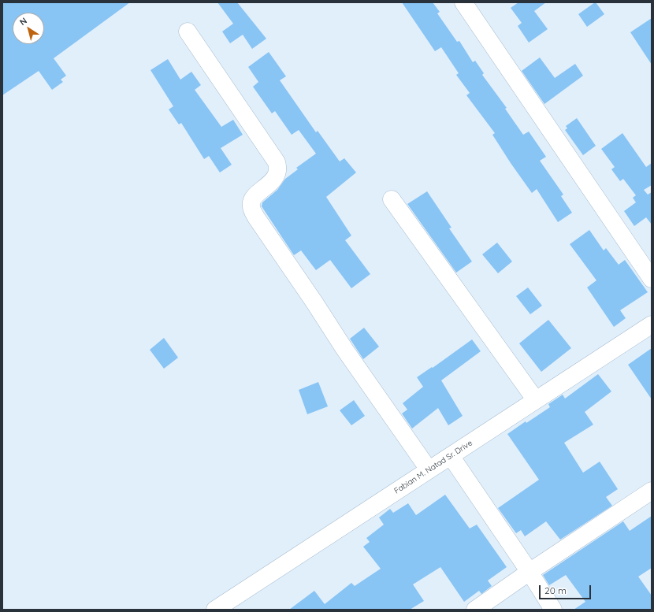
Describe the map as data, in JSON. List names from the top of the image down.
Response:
{
  "streets": {
    "street": ["Fabian M. Natad Sr. Drive"]
  },
  "scale_bar": "20 m",
  "north": "top left"
}
